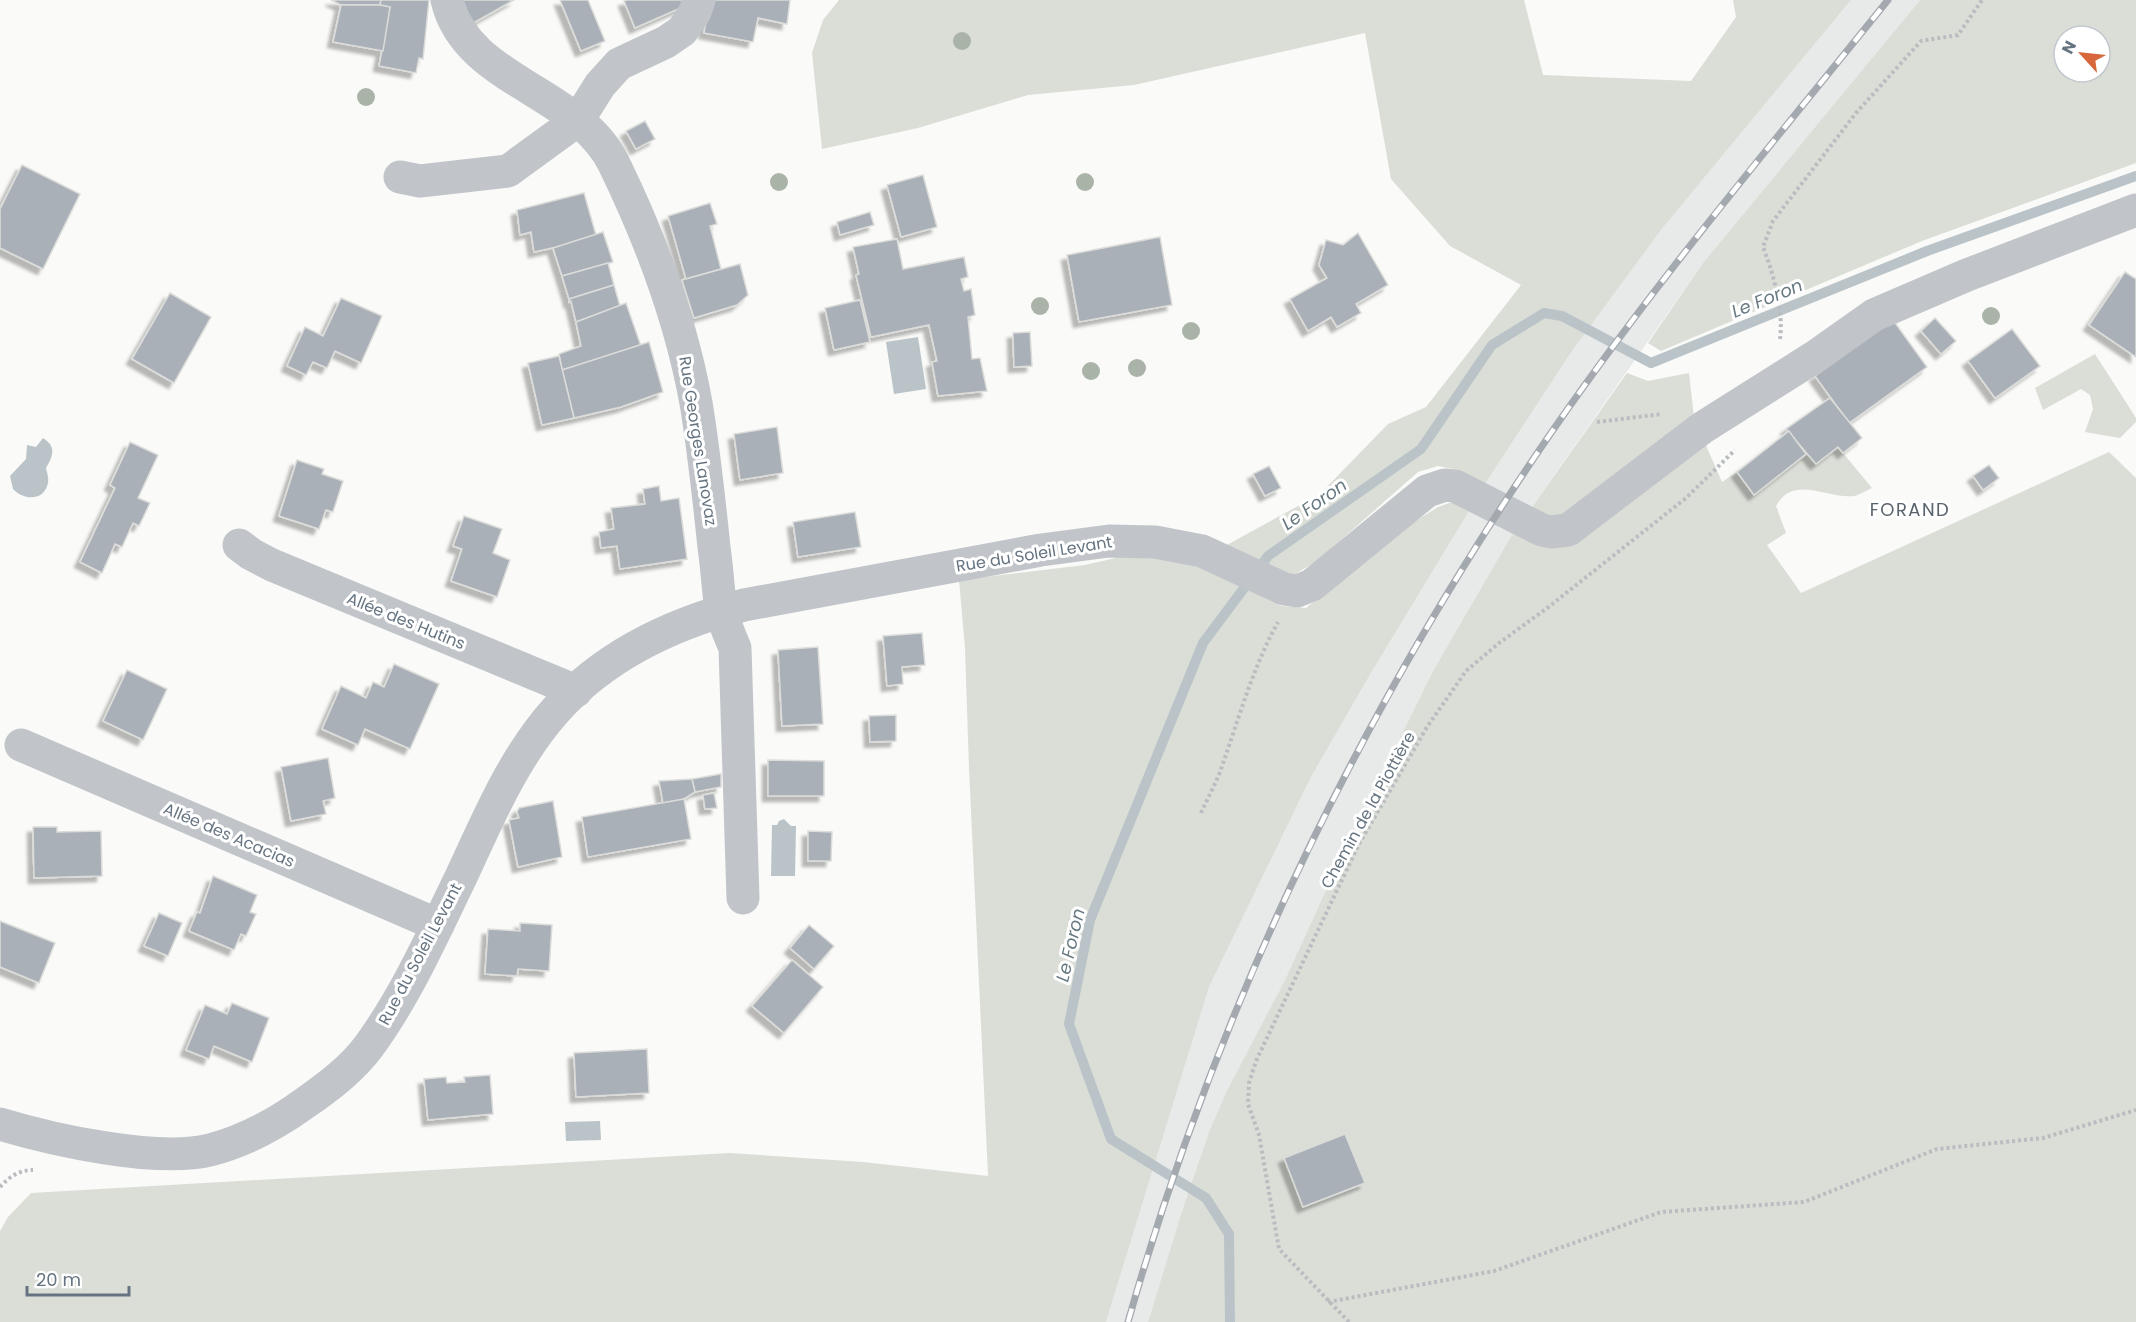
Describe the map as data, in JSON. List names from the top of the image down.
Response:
{
  "streets": {
    "street": [
      "Rue Georges Lanovaz",
      "Rue du Soleil Levant",
      "Allée des Hutins",
      "Allée des Acacias"
    ],
    "path": ["Chemin de la Piottière"]
  },
  "crossings": [
    ["Rue Georges Lanovaz", "Rue du Soleil Levant"],
    ["Rue du Soleil Levant", "Allée des Hutins"],
    ["Rue du Soleil Levant", "Allée des Acacias"]
  ],
  "districts": ["FORAND"],
  "water": ["Le Foron"],
  "scale_bar": "20 m",
  "north": "top left"
}
